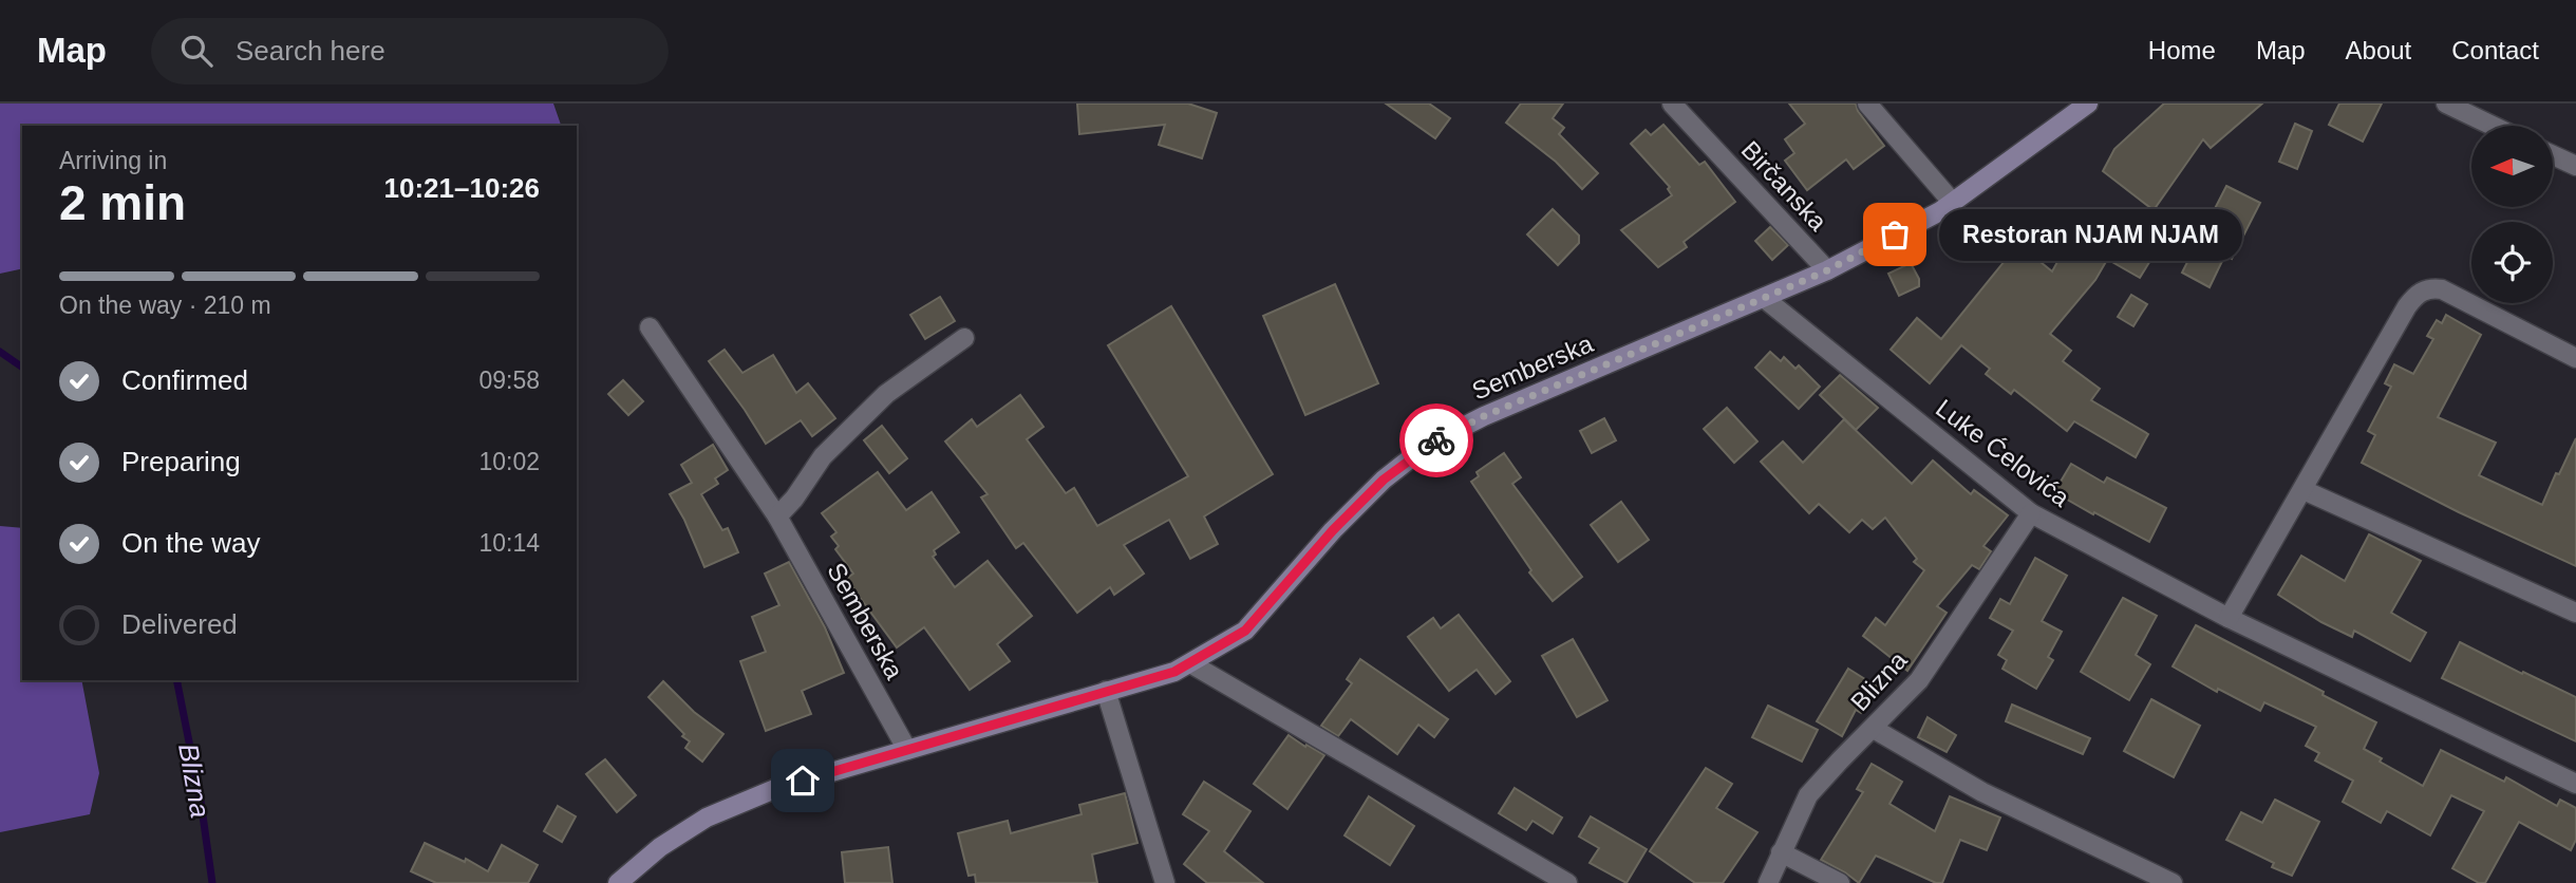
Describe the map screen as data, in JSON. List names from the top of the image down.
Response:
{
  "streets": {
    "main road": ["Semberska"],
    "street": ["Birčanska", "Luke Ćelovića", "Blizna"]
  },
  "crossings": [
    ["Birčanska", "Semberska"],
    ["Semberska", "Luke Ćelovića"],
    ["Luke Ćelovića", "Blizna"]
  ],
  "water": ["Blizna"],
  "places": ["Restoran NJAM NJAM"],
  "north": "left",
  "page": {
    "header": "Map",
    "search": "Search here",
    "nav": [
      "Home",
      "Map",
      "About",
      "Contact"
    ],
    "heading": ["2 min", "Arriving in", "10:21–10:26"],
    "bubble": "Restoran NJAM NJAM",
    "bar": "On the way · 210 m",
    "list": [
      ["Confirmed", "09:58"],
      ["Preparing", "10:02"],
      ["On the way", "10:14"],
      "Delivered"
    ]
  }
}
